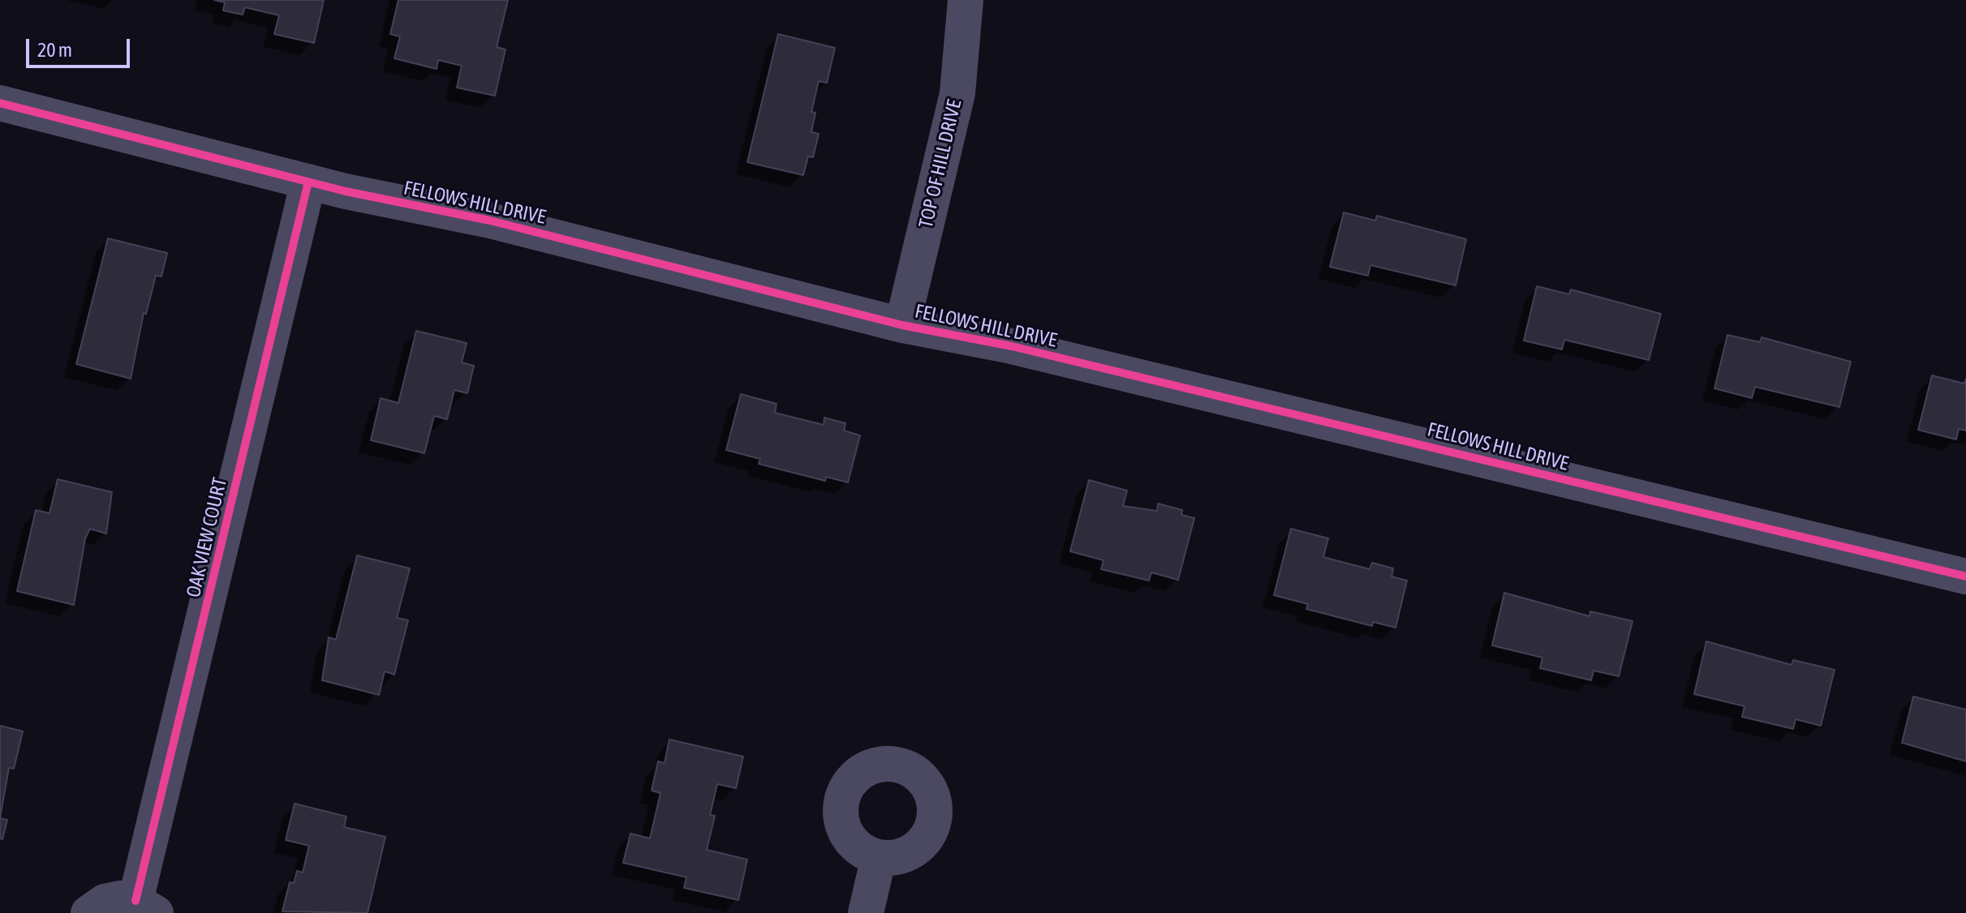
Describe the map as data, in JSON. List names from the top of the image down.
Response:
{
  "streets": {
    "street": ["TOP OF HILL DRIVE", "FELLOWS HILL DRIVE", "OAK VIEW COURT"]
  },
  "crossings": [
    ["TOP OF HILL DRIVE", "FELLOWS HILL DRIVE"],
    ["FELLOWS HILL DRIVE", "OAK VIEW COURT"]
  ],
  "scale_bar": "20 m"
}
